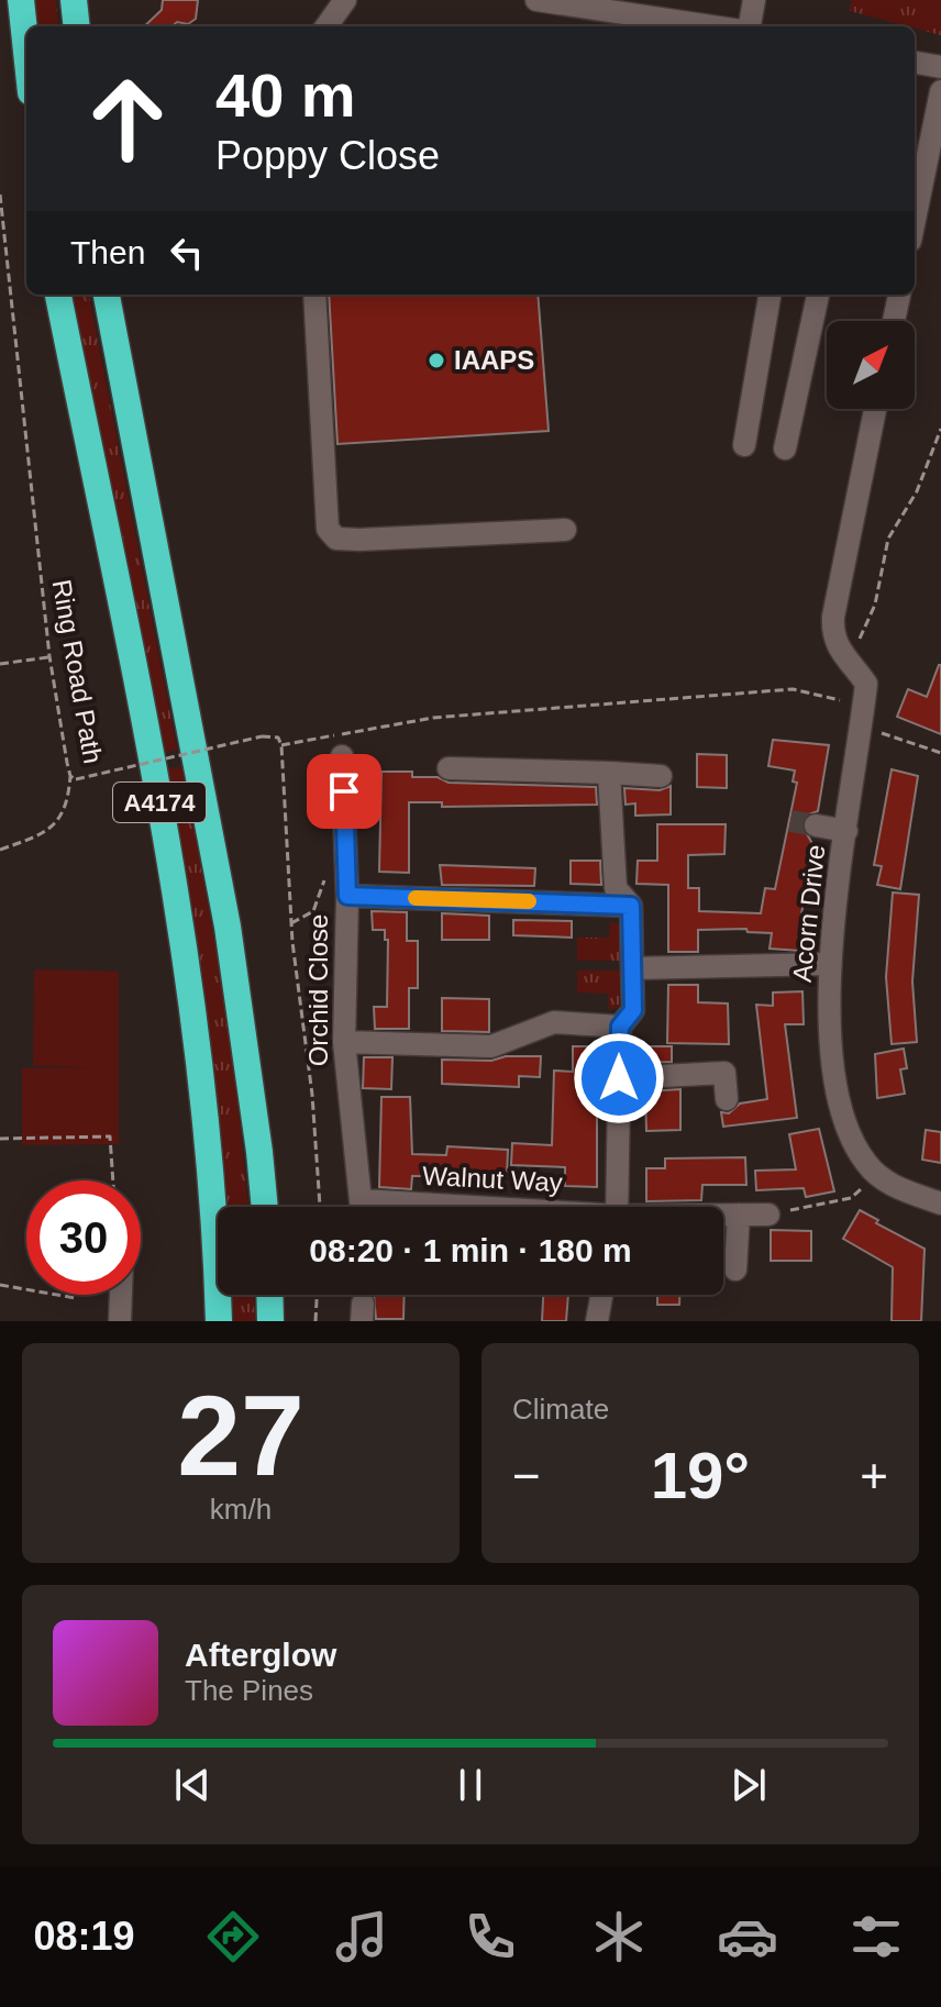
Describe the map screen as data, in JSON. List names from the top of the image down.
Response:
{
  "streets": {
    "highway": ["A4174"],
    "street": ["Acorn Drive", "Orchid Close", "Walnut Way"],
    "path": ["Ring Road Path"]
  },
  "places": ["IAAPS"],
  "north": "top right",
  "page": {
    "turn": ["40 m", "Poppy Close"],
    "then": "Then",
    "limit": "30",
    "trip": "08:20 · 1 min · 180 m",
    "tile": [
      ["27", "km/h"],
      "Climate"
    ],
    "heat": ["−", "19°", "+"],
    "song": ["Afterglow", "The Pines"],
    "tabs": "08:19"
  }
}
